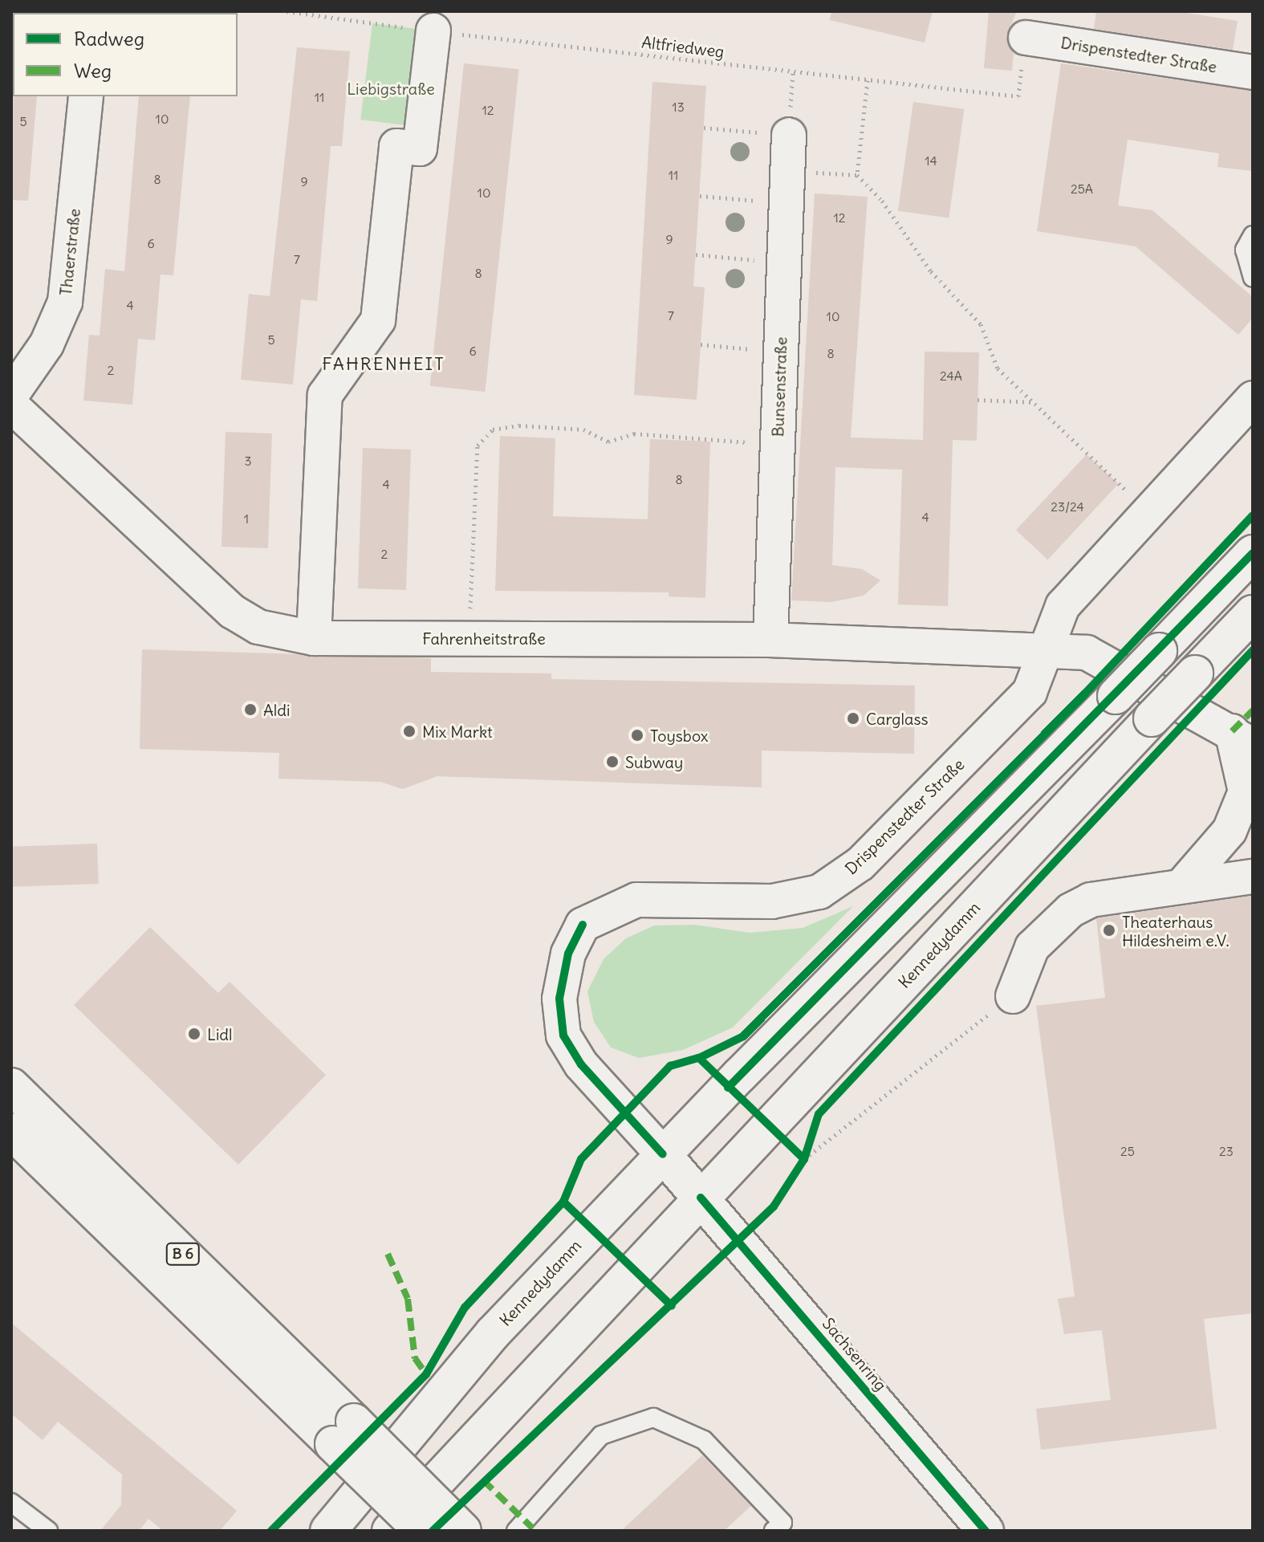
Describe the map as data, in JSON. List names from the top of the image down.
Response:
{
  "streets": {
    "main road": ["Kennedydamm", "B 6", "Sachsenring"],
    "street": [
      "Drispenstedter Straße",
      "Thaerstraße",
      "Bunsenstraße",
      "Fahrenheitstraße"
    ],
    "path": ["Altfriedweg"]
  },
  "crossings": [
    ["Altfriedweg", "Drispenstedter Straße"],
    ["Drispenstedter Straße", "Fahrenheitstraße"],
    ["Drispenstedter Straße", "Kennedydamm"],
    ["Drispenstedter Straße", "Sachsenring"],
    ["Bunsenstraße", "Fahrenheitstraße"],
    ["Kennedydamm", "Sachsenring"]
  ],
  "districts": ["FAHRENHEIT"],
  "parks": ["Liebigstraße"],
  "places": [
    "Aldi",
    "Carglass",
    "Mix Markt",
    "Toysbox",
    "Subway",
    "Theaterhaus Hildesheim e.V.",
    "Lidl"
  ],
  "house_numbers": [
    "11",
    "13",
    "12",
    "10",
    "5",
    "14",
    "11",
    "8",
    "9",
    "25A",
    "10",
    "12",
    "9",
    "6",
    "7",
    "8",
    "4",
    "7",
    "10",
    "5",
    "6",
    "8",
    "2",
    "24A",
    "3",
    "8",
    "4",
    "23/24",
    "4",
    "1",
    "2",
    "25",
    "23"
  ],
  "legend": ["Radweg", "Weg"]
}
